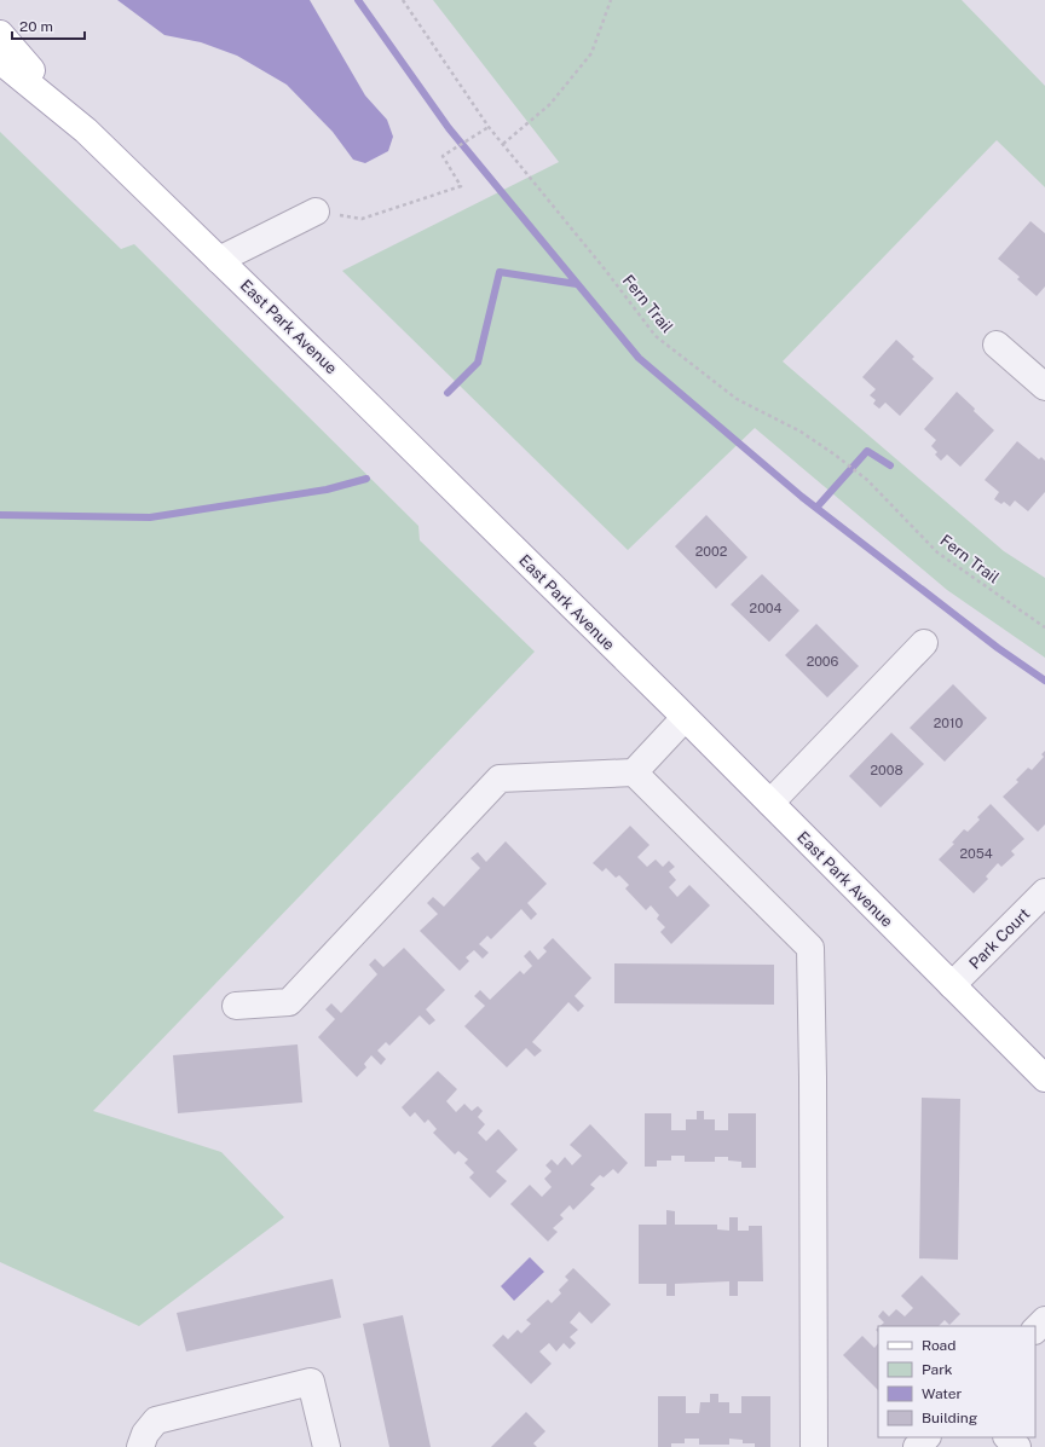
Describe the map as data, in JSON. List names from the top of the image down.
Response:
{
  "streets": {
    "main road": ["East Park Avenue"],
    "street": ["Park Court"],
    "path": ["Fern Trail"]
  },
  "crossings": [
    ["East Park Avenue", "Park Court"]
  ],
  "house_numbers": [
    "2002",
    "2004",
    "2006",
    "2010",
    "2008",
    "2054"
  ],
  "legend": [
    "Road",
    "Park",
    "Water",
    "Building"
  ],
  "scale_bar": "20 m"
}
